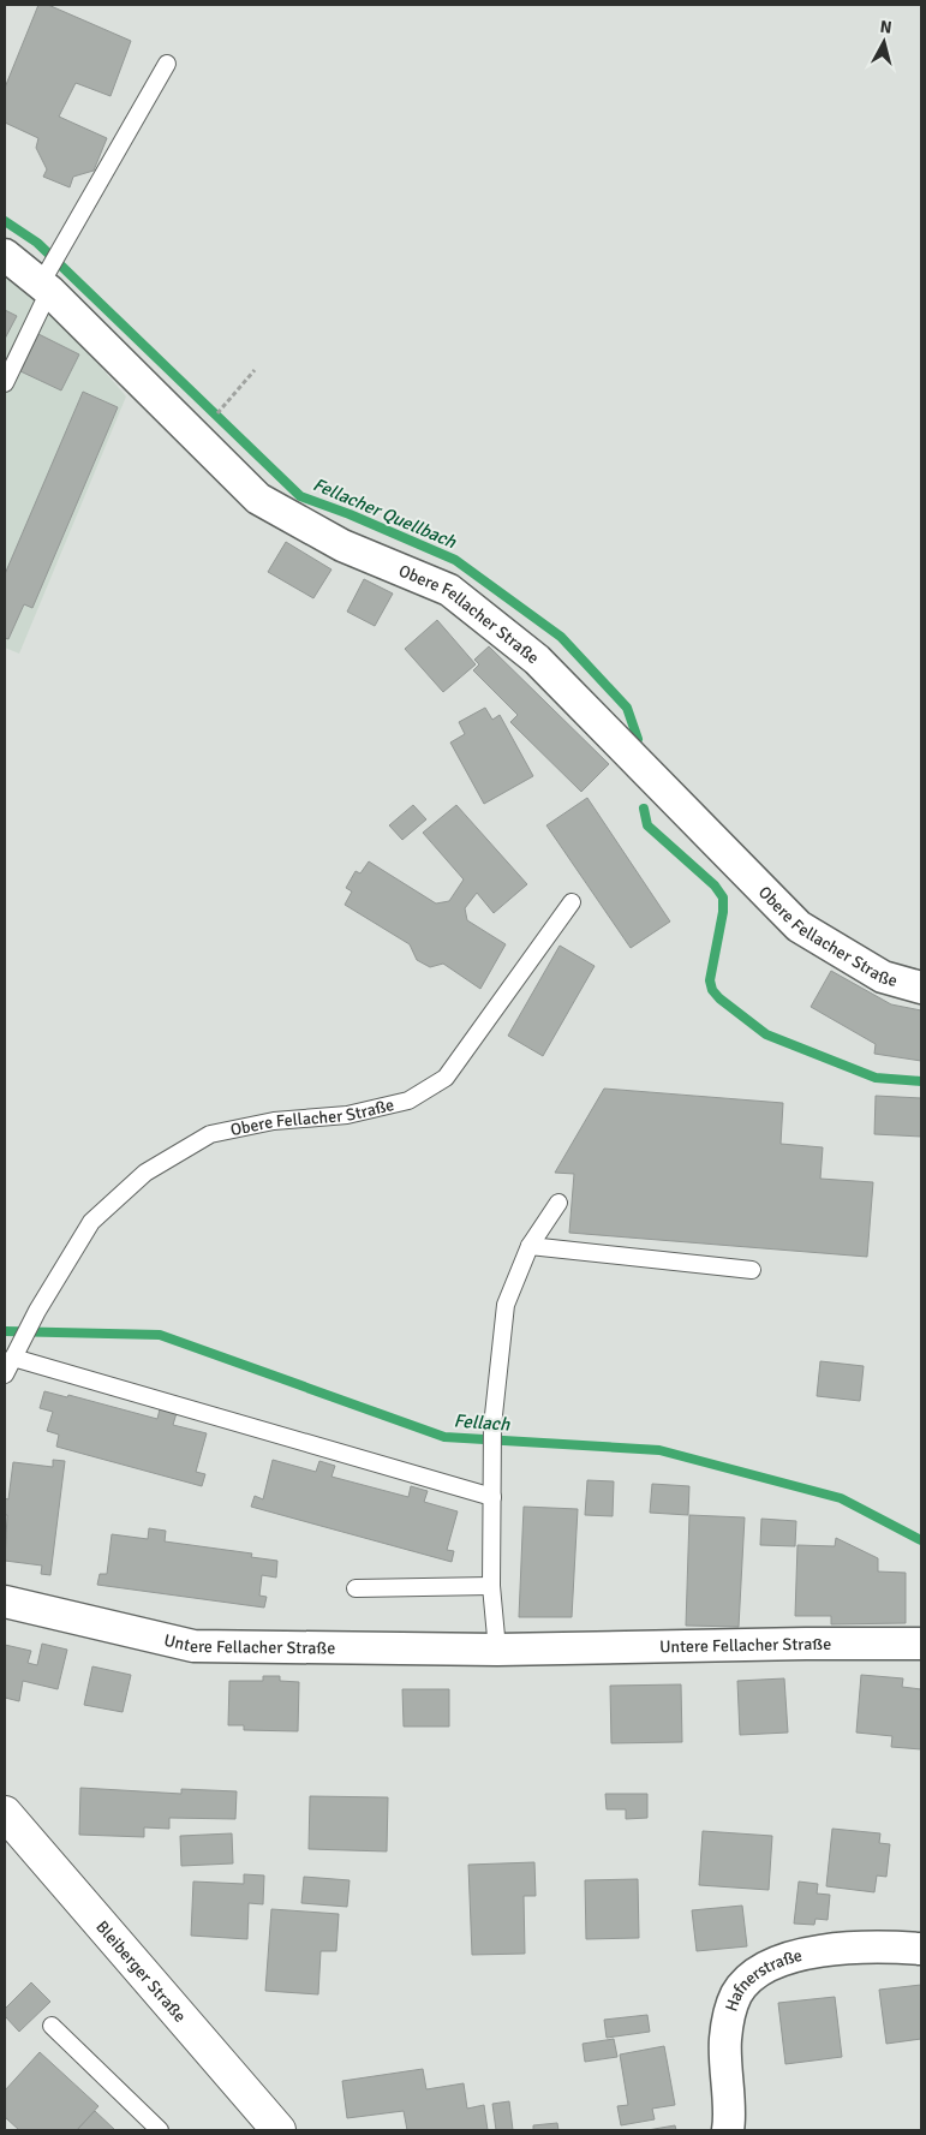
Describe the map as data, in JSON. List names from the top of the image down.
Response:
{
  "streets": {
    "main road": ["Bleiberger Straße"],
    "street": ["Obere Fellacher Straße", "Untere Fellacher Straße", "Hafnerstraße"]
  },
  "water": ["Fellacher Quellbach", "Fellach"],
  "north": "top"
}
